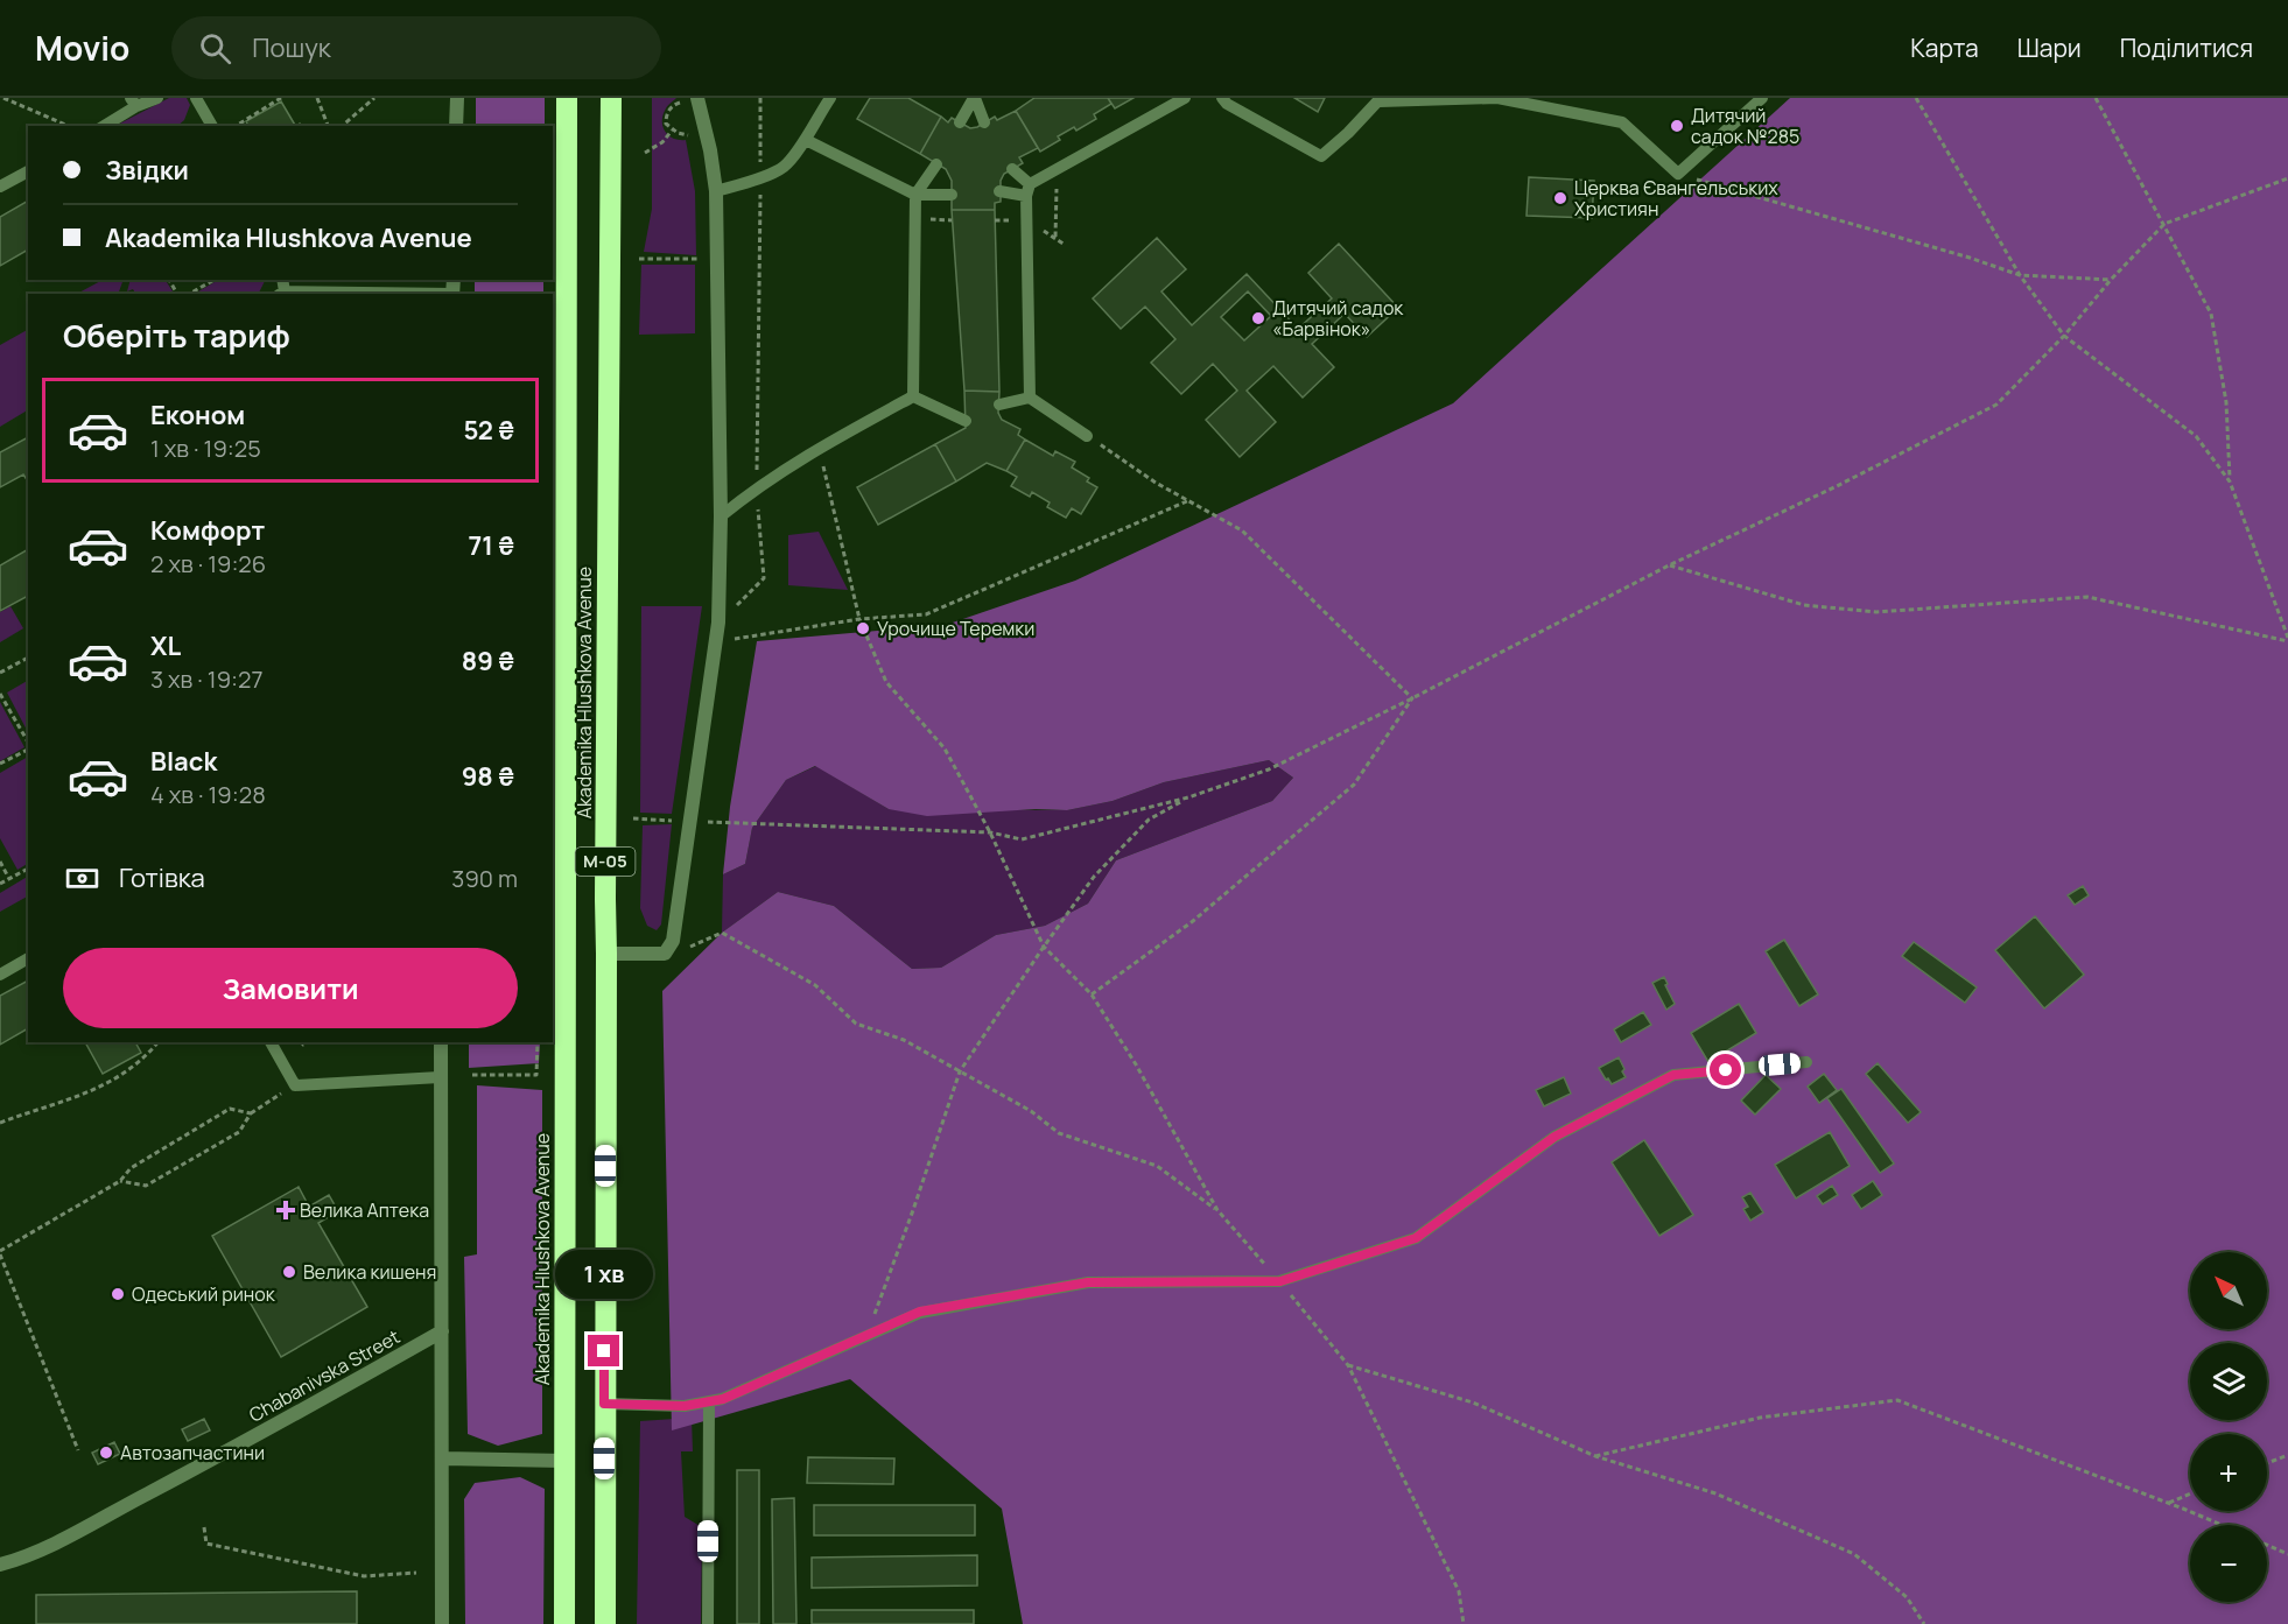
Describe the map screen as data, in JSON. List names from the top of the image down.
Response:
{
  "streets": {
    "highway": ["Akademika Hlushkova Avenue", "М-05"],
    "street": ["Chabanivska Street"]
  },
  "places": {
    "other": [
      "Дитячий садок №285",
      "Церква Євангельських Християн",
      "Дитячий садок «Барвінок»",
      "Урочище Теремки",
      "Велика кишеня",
      "Одеський ринок",
      "Автозапчастини"
    ],
    "health": ["Велика Аптека"]
  },
  "north": "top left",
  "page": {
    "header": "Movio",
    "search": "Пошук",
    "nav": ["Карта", "Шари", "Поділитися"],
    "banner": ["Звідки", "Akademika Hlushkova Avenue"],
    "heading": "Оберіть тариф",
    "list": [
      {
        "name": "Економ",
        "note": "1 хв · 19:25",
        "value": "52 ₴"
      },
      {
        "name": "Комфорт",
        "note": "2 хв · 19:26",
        "value": "71 ₴"
      },
      {
        "name": "XL",
        "note": "3 хв · 19:27",
        "value": "89 ₴"
      },
      {
        "name": "Black",
        "note": "4 хв · 19:28",
        "value": "98 ₴"
      }
    ],
    "pay": ["Готівка", "390 m"],
    "buttons": "Замовити",
    "bubble": "1 хв",
    "map_buttons": ["+", "−"]
  }
}
